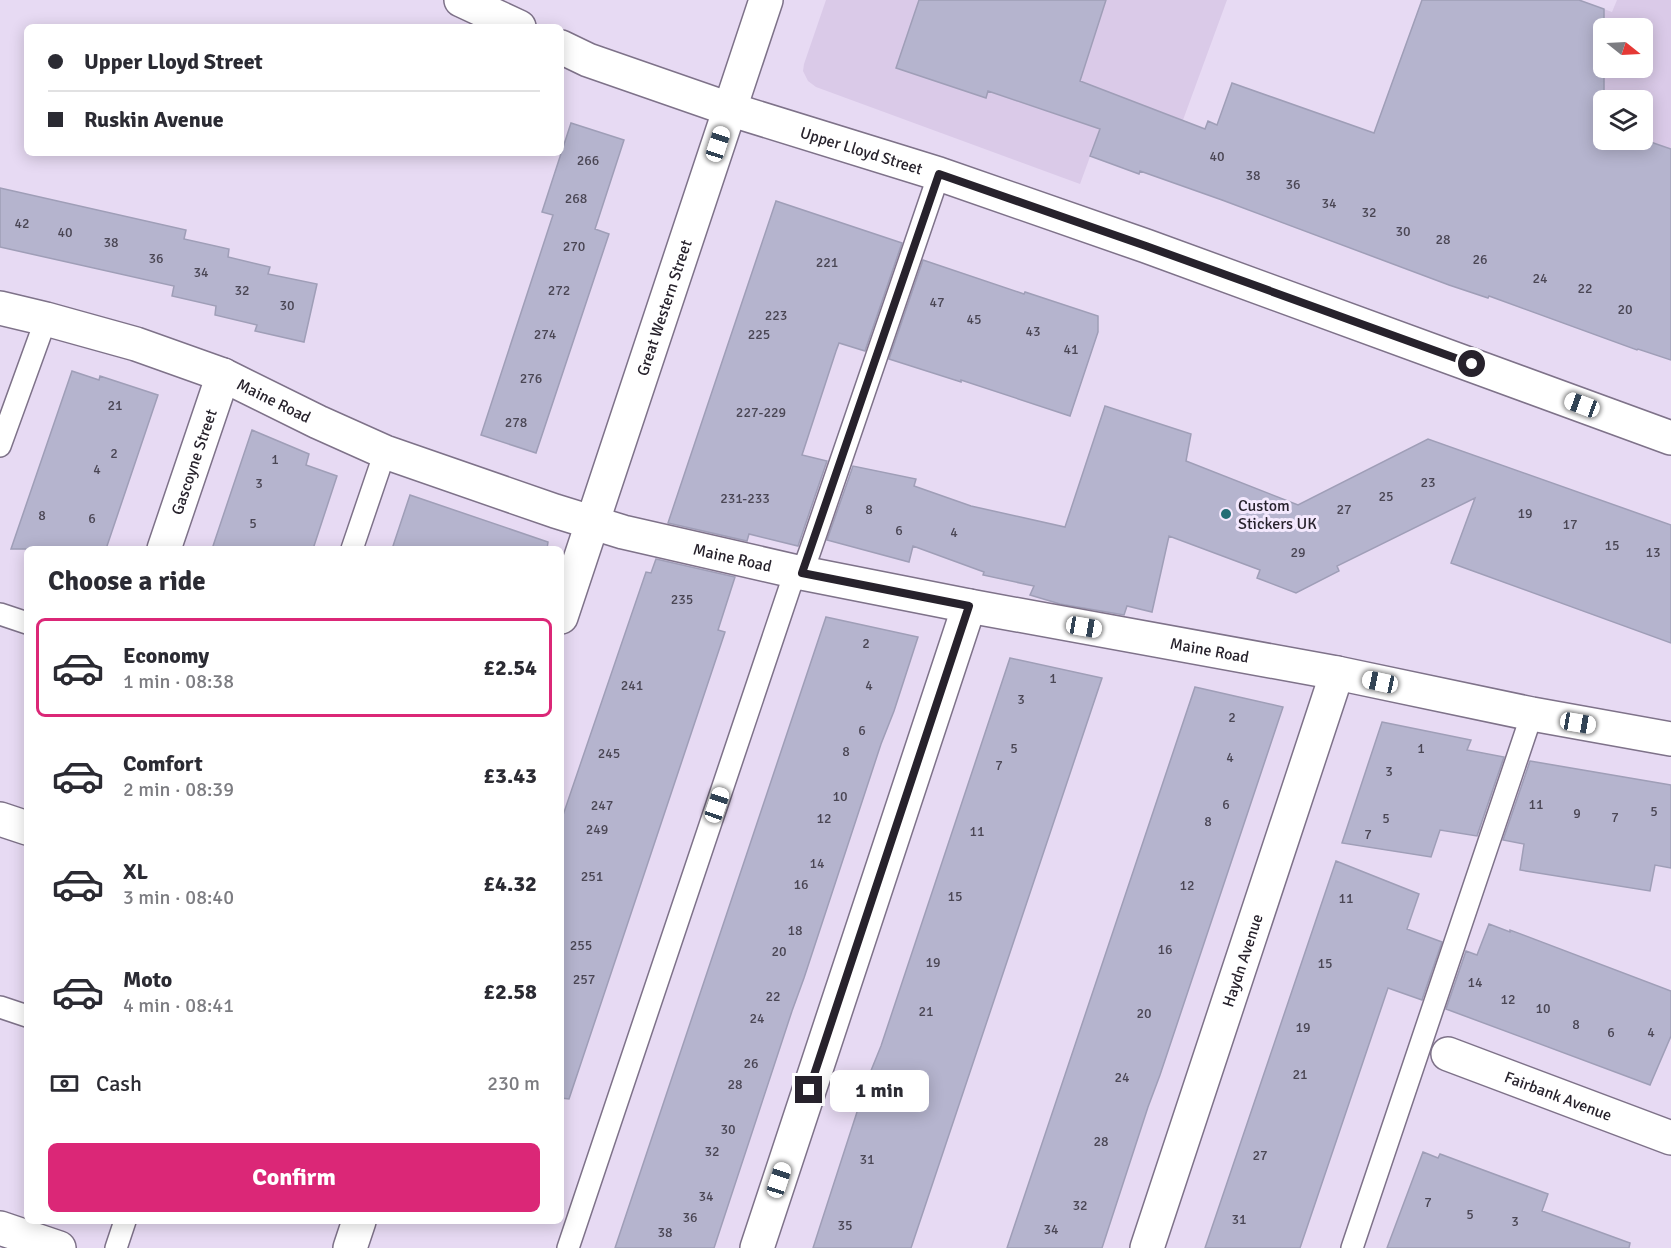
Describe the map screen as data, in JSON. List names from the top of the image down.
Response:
{
  "streets": {
    "street": [
      "Upper Lloyd Street",
      "Great Western Street",
      "Maine Road",
      "Gascoyne Street",
      "Haydn Avenue",
      "Fairbank Avenue"
    ]
  },
  "crossings": [
    ["Upper Lloyd Street", "Great Western Street"],
    ["Great Western Street", "Maine Road"],
    ["Maine Road", "Gascoyne Street"],
    ["Maine Road", "Haydn Avenue"]
  ],
  "places": ["Custom Stickers UK"],
  "house_numbers": [
    "40",
    "266",
    "38",
    "36",
    "268",
    "34",
    "32",
    "42",
    "30",
    "40",
    "28",
    "38",
    "270",
    "36",
    "26",
    "221",
    "34",
    "24",
    "22",
    "32",
    "272",
    "47",
    "30",
    "20",
    "223",
    "45",
    "43",
    "274",
    "225",
    "41",
    "276",
    "21",
    "227-229",
    "278",
    "2",
    "1",
    "4",
    "23",
    "3",
    "25",
    "231-233",
    "8",
    "27",
    "19",
    "8",
    "6",
    "5",
    "17",
    "6",
    "4",
    "15",
    "29",
    "13",
    "235",
    "2",
    "1",
    "241",
    "4",
    "3",
    "2",
    "6",
    "5",
    "1",
    "8",
    "245",
    "4",
    "7",
    "3",
    "10",
    "6",
    "11",
    "247",
    "5",
    "9",
    "7",
    "12",
    "5",
    "8",
    "249",
    "11",
    "7",
    "14",
    "251",
    "16",
    "12",
    "15",
    "11",
    "18",
    "255",
    "16",
    "20",
    "19",
    "15",
    "257",
    "14",
    "22",
    "12",
    "10",
    "21",
    "20",
    "24",
    "8",
    "19",
    "6",
    "4",
    "26",
    "21",
    "24",
    "28",
    "30",
    "28",
    "32",
    "27",
    "31",
    "34",
    "7",
    "32",
    "5",
    "36",
    "31",
    "3",
    "35",
    "34",
    "38"
  ],
  "north": "right",
  "page": {
    "banner": ["Upper Lloyd Street", "Ruskin Avenue"],
    "heading": "Choose a ride",
    "list": [
      {
        "name": "Economy",
        "note": "1 min · 08:38",
        "value": "£2.54"
      },
      {
        "name": "Comfort",
        "note": "2 min · 08:39",
        "value": "£3.43"
      },
      {
        "name": "XL",
        "note": "3 min · 08:40",
        "value": "£4.32"
      },
      {
        "name": "Moto",
        "note": "4 min · 08:41",
        "value": "£2.58"
      }
    ],
    "pay": ["Cash", "230 m"],
    "bubble": "1 min",
    "buttons": "Confirm"
  }
}
